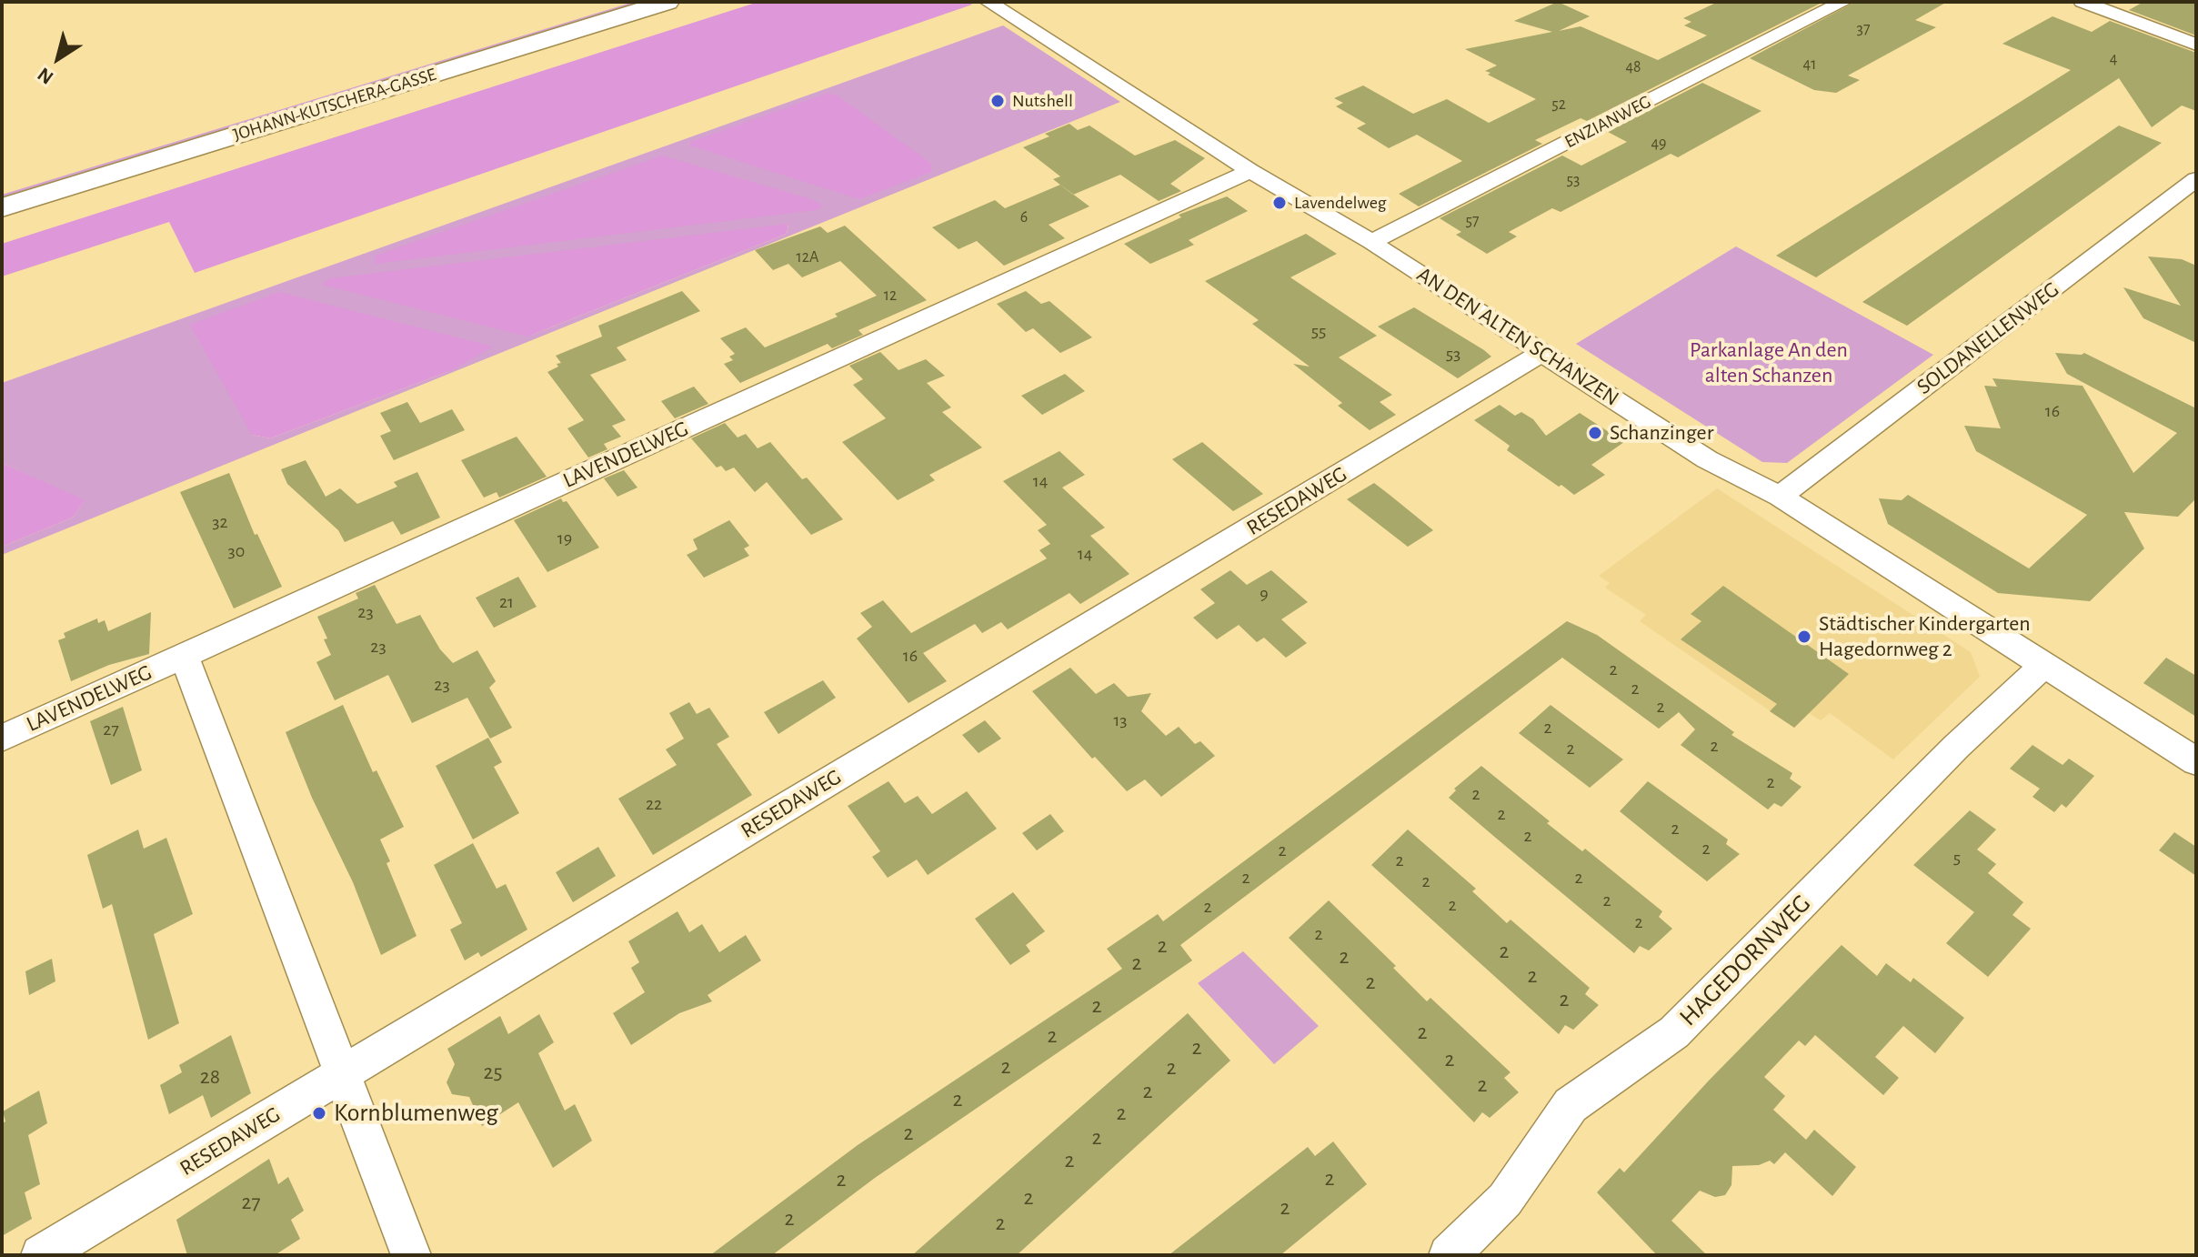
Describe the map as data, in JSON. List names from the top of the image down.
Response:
{
  "streets": {
    "street": [
      "JOHANN-KUTSCHERA-GASSE",
      "ENZIANWEG",
      "AN DEN ALTEN SCHANZEN",
      "SOLDANELLENWEG",
      "LAVENDELWEG",
      "RESEDAWEG",
      "HAGEDORNWEG"
    ]
  },
  "crossings": [
    ["ENZIANWEG", "AN DEN ALTEN SCHANZEN"],
    ["AN DEN ALTEN SCHANZEN", "SOLDANELLENWEG"],
    ["AN DEN ALTEN SCHANZEN", "LAVENDELWEG"],
    ["AN DEN ALTEN SCHANZEN", "RESEDAWEG"],
    ["AN DEN ALTEN SCHANZEN", "HAGEDORNWEG"]
  ],
  "parks": ["Parkanlage An den alten Schanzen"],
  "places": [
    "Nutshell",
    "Lavendelweg",
    "Schanzinger",
    "Städtischer Kindergarten Hagedornweg 2",
    "Kornblumenweg"
  ],
  "house_numbers": [
    "37",
    "4",
    "41",
    "48",
    "52",
    "49",
    "53",
    "6",
    "57",
    "12A",
    "12",
    "55",
    "53",
    "16",
    "14",
    "32",
    "19",
    "30",
    "14",
    "9",
    "21",
    "23",
    "23",
    "16",
    "2",
    "23",
    "2",
    "2",
    "13",
    "2",
    "27",
    "2",
    "2",
    "2",
    "2",
    "22",
    "2",
    "2",
    "2",
    "2",
    "2",
    "5",
    "2",
    "2",
    "2",
    "2",
    "2",
    "2",
    "2",
    "2",
    "2",
    "2",
    "2",
    "2",
    "2",
    "2",
    "2",
    "2",
    "2",
    "2",
    "2",
    "2",
    "2",
    "2",
    "2",
    "25",
    "28",
    "2",
    "2",
    "2",
    "2",
    "2",
    "2",
    "2",
    "2",
    "2",
    "2",
    "27",
    "2",
    "2",
    "2"
  ],
  "north": "bottom left"
}
